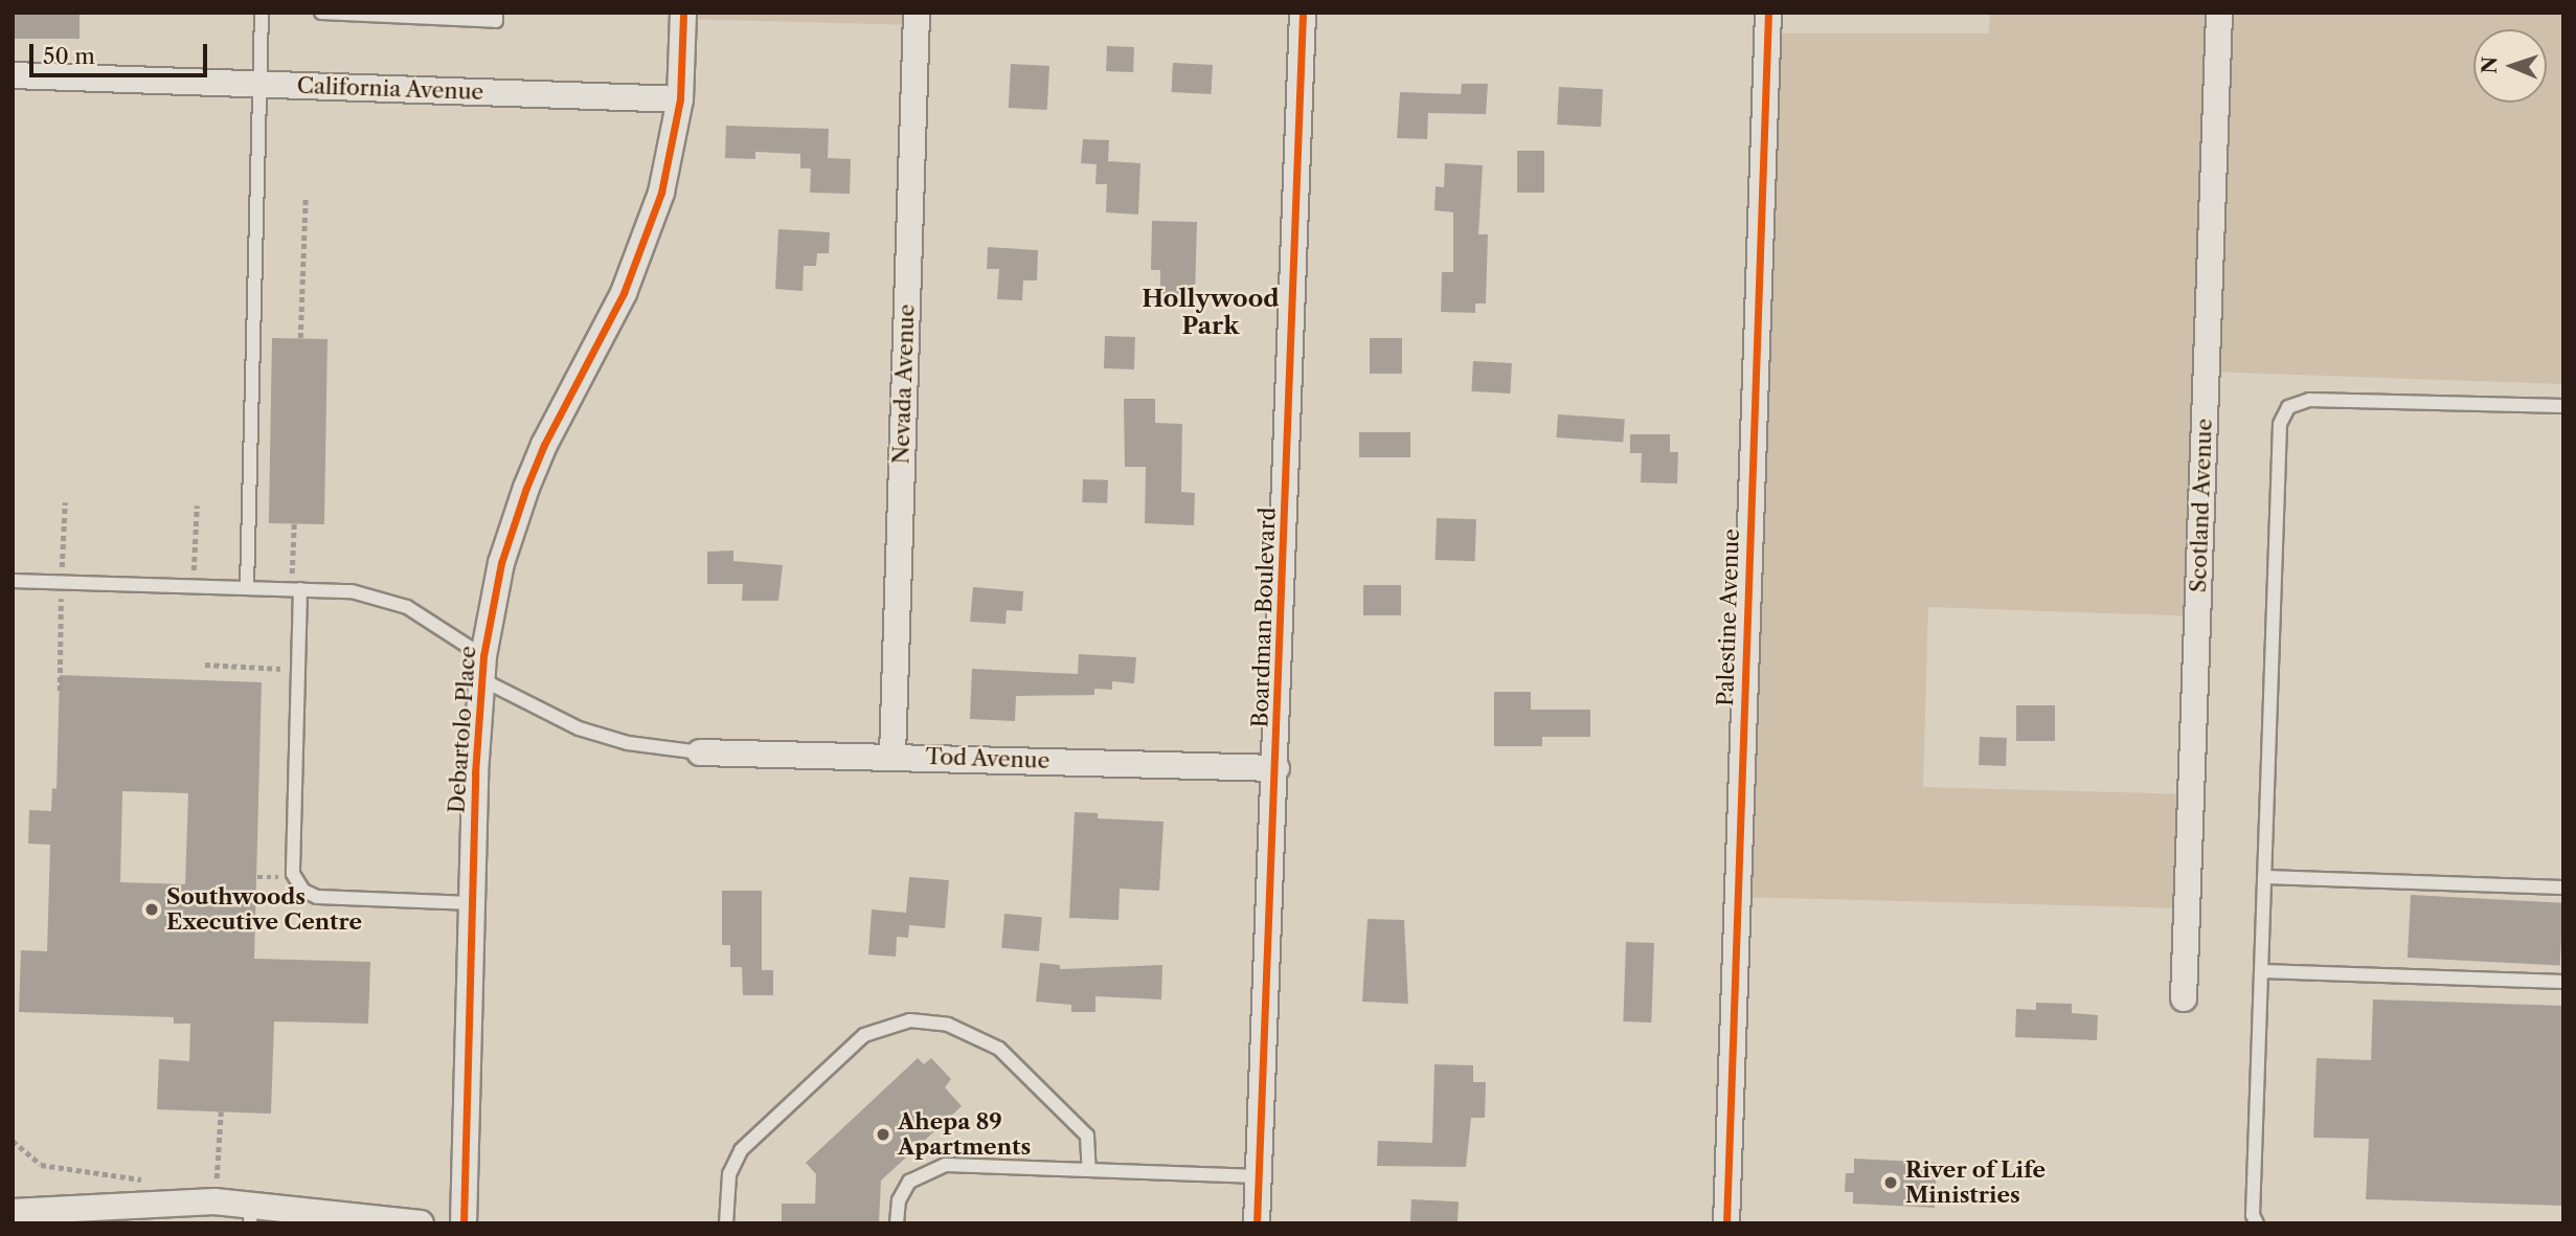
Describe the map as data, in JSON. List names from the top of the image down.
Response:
{
  "streets": {
    "street": [
      "California Avenue",
      "Nevada Avenue",
      "Scotland Avenue",
      "Boardman Boulevard",
      "Palestine Avenue",
      "Debartolo Place",
      "Tod Avenue"
    ]
  },
  "crossings": [
    ["California Avenue", "Debartolo Place"],
    ["Nevada Avenue", "Tod Avenue"],
    ["Boardman Boulevard", "Tod Avenue"]
  ],
  "districts": ["Hollywood Park"],
  "places": ["Southwoods Executive Centre", "Ahepa 89 Apartments", "River of Life Ministries"],
  "scale_bar": "50 m",
  "north": "left"
}
